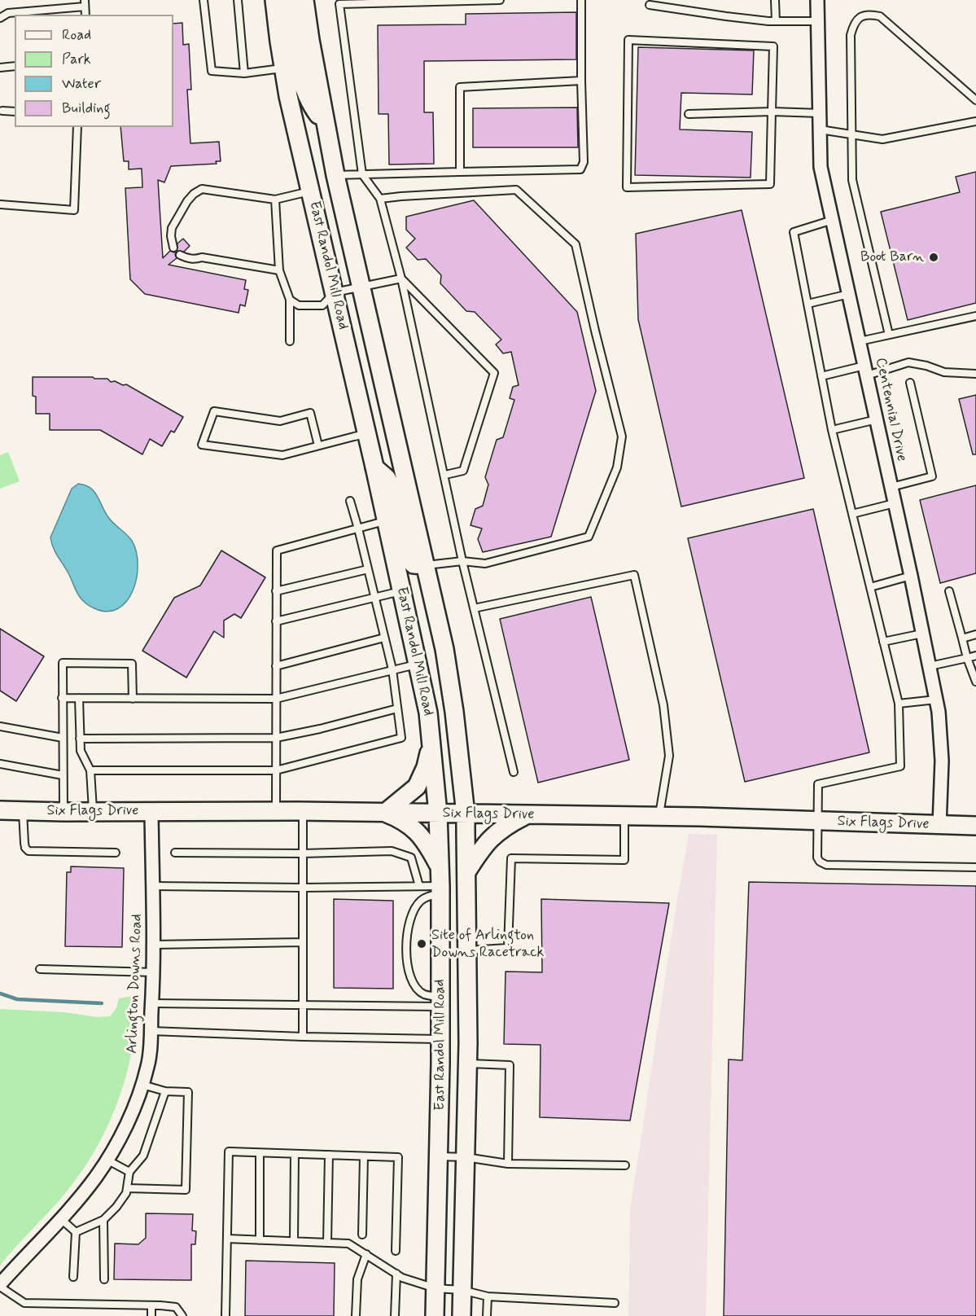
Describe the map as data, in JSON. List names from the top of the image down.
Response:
{
  "streets": {
    "main road": ["East Randol Mill Road", "Six Flags Drive"],
    "street": ["Centennial Drive", "Arlington Downs Road"]
  },
  "crossings": [
    ["East Randol Mill Road", "Six Flags Drive"],
    ["Centennial Drive", "Six Flags Drive"],
    ["Six Flags Drive", "Arlington Downs Road"]
  ],
  "places": ["Boot Barn", "Site of Arlington Downs Racetrack"],
  "legend": [
    "Road",
    "Park",
    "Water",
    "Building"
  ]
}
